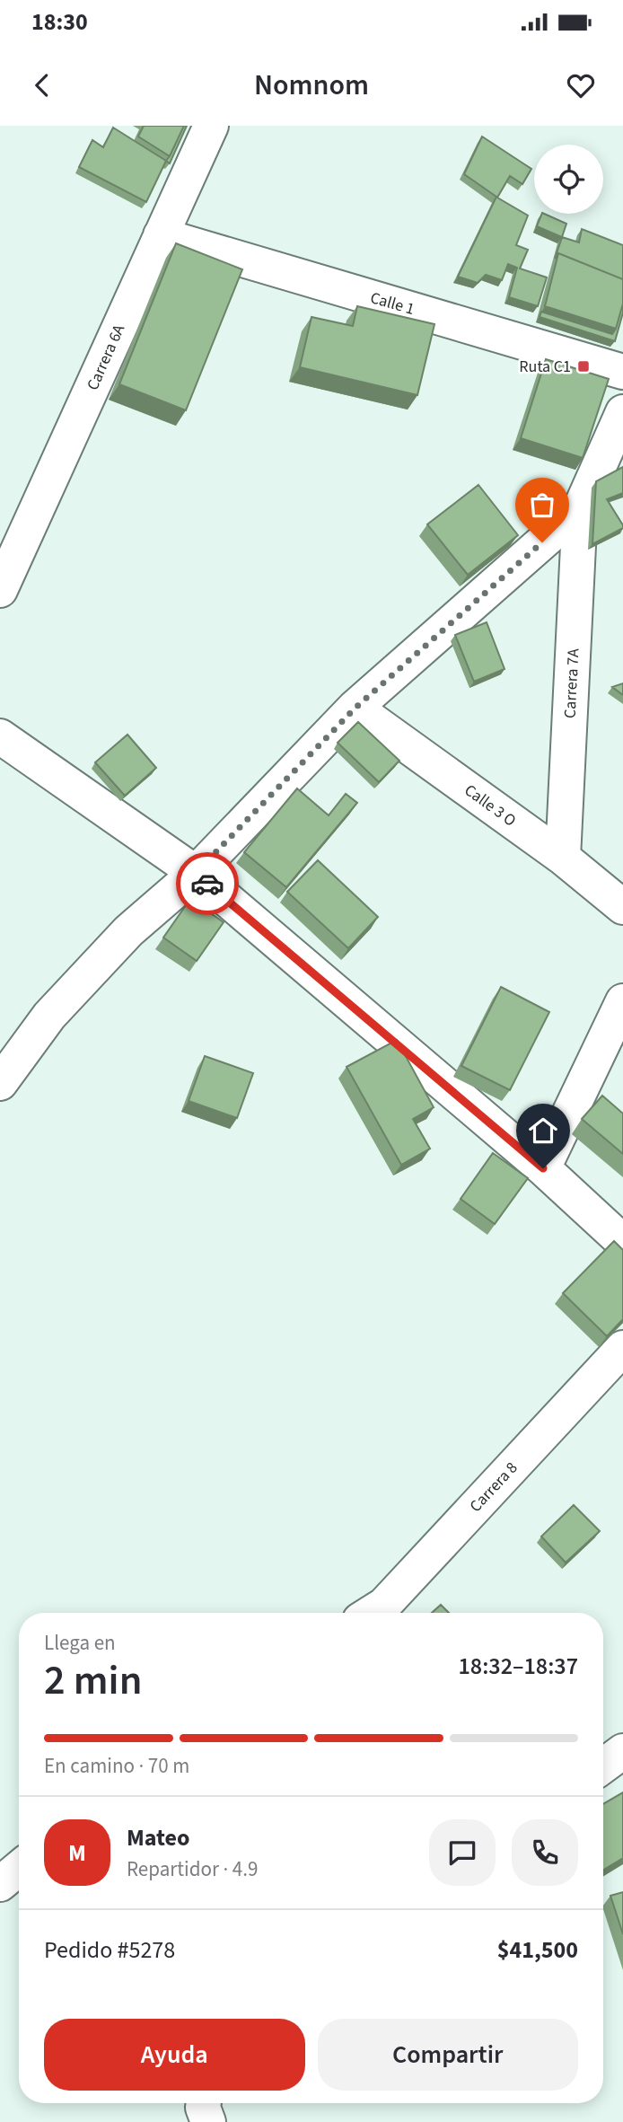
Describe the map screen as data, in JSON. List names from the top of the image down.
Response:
{
  "streets": {
    "street": [
      "Calle 1",
      "Carrera 6A",
      "Carrera 7A",
      "Calle 3 O",
      "Carrera 8"
    ]
  },
  "crossings": [
    ["Calle 1", "Carrera 6A"],
    ["Carrera 7A", "Calle 3 O"]
  ],
  "places": {
    "transit": ["Ruta C1"]
  },
  "page": {
    "status": "18:30",
    "header": "Nomnom",
    "heading": ["2 min", "Llega en", "18:32–18:37"],
    "panel": [
      "Mateo",
      "Repartidor · 4.9",
      "Pedido #5278",
      "$41,500"
    ],
    "bar": "En camino · 70 m",
    "round": "M",
    "buttons": ["Ayuda", "Compartir"]
  }
}
